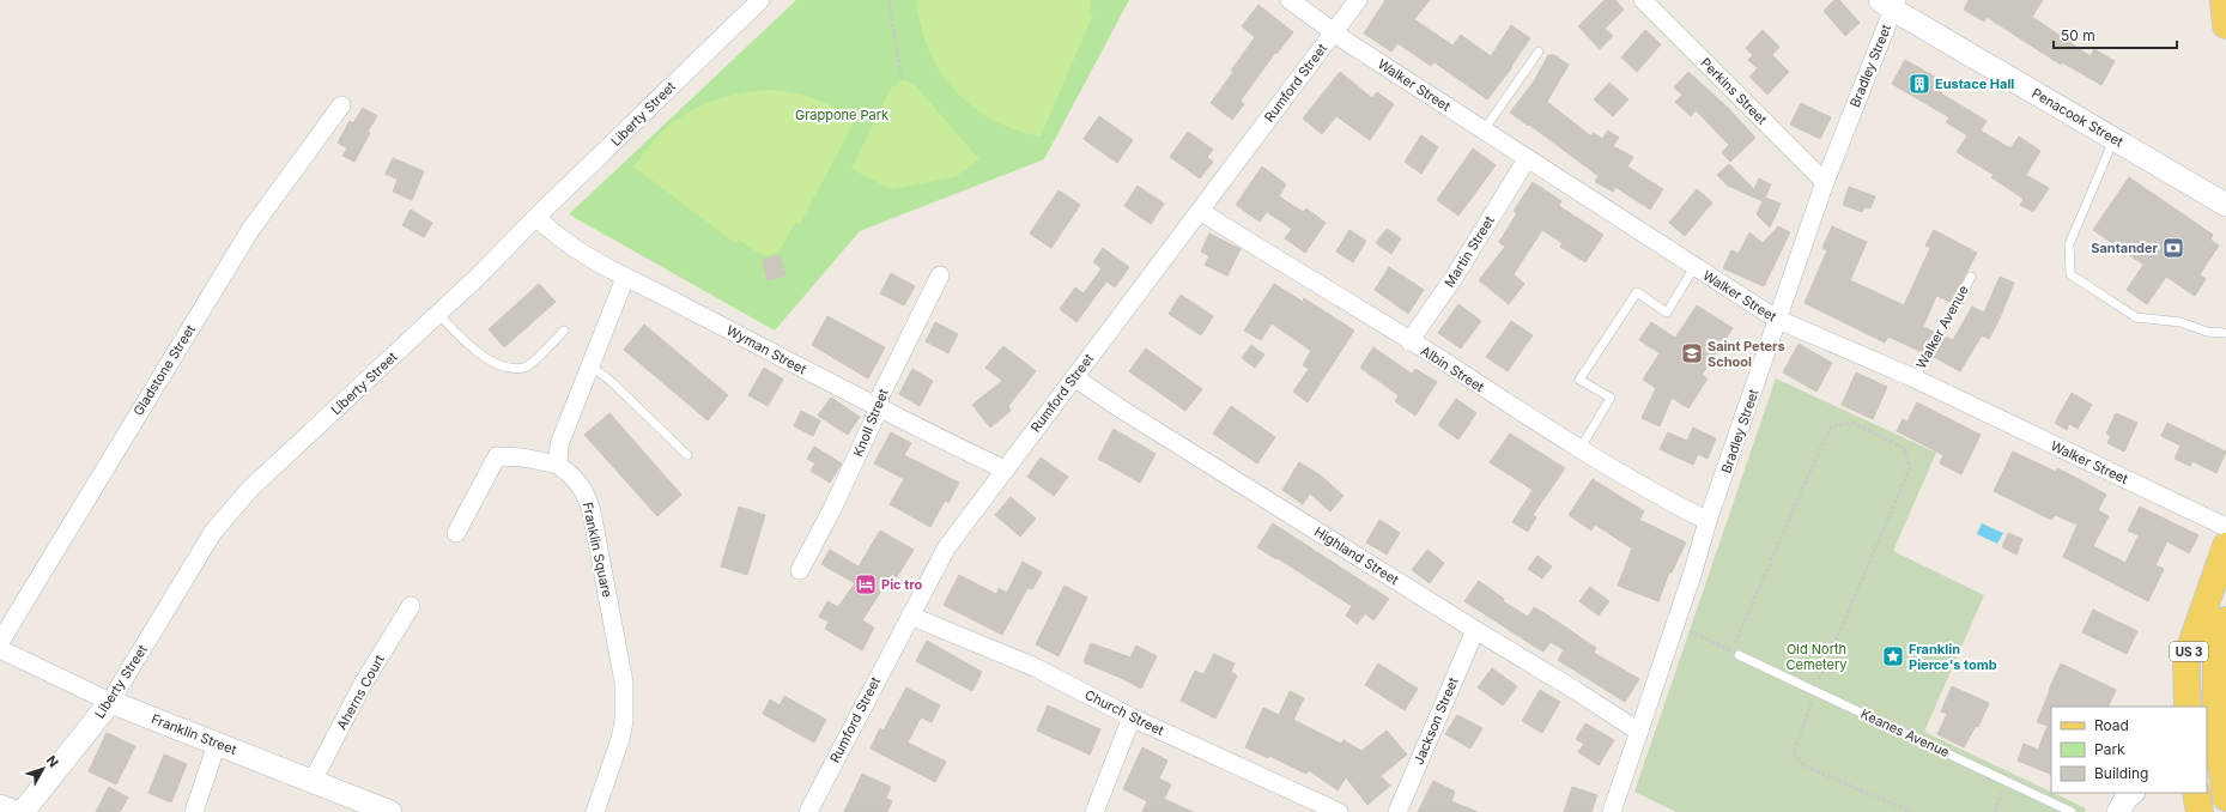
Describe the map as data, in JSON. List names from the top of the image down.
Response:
{
  "streets": {
    "main road": ["US 3"],
    "street": [
      "Bradley Street",
      "Rumford Street",
      "Walker Street",
      "Perkins Street",
      "Liberty Street",
      "Penacook Street",
      "Martin Street",
      "Wyman Street",
      "Albin Street",
      "Gladstone Street",
      "Knoll Street",
      "Franklin Square",
      "Highland Street",
      "Aherns Court",
      "Church Street",
      "Jackson Street",
      "Franklin Street"
    ],
    "lane": ["Walker Avenue", "Keanes Avenue"]
  },
  "crossings": [
    ["Bradley Street", "Walker Street"],
    ["Bradley Street", "Perkins Street"],
    ["Bradley Street", "Penacook Street"],
    ["Bradley Street", "Albin Street"],
    ["Bradley Street", "Highland Street"],
    ["Rumford Street", "Walker Street"],
    ["Rumford Street", "Wyman Street"],
    ["Rumford Street", "Albin Street"],
    ["Rumford Street", "Highland Street"],
    ["Rumford Street", "Church Street"],
    ["Walker Street", "Martin Street"],
    ["Walker Street", "Walker Avenue"],
    ["Liberty Street", "Wyman Street"],
    ["Liberty Street", "Franklin Street"],
    ["Martin Street", "Albin Street"],
    ["Wyman Street", "Knoll Street"],
    ["Highland Street", "Jackson Street"],
    ["Aherns Court", "Franklin Street"]
  ],
  "parks": ["Grappone Park", "Old North Cemetery"],
  "places": {
    "building": ["Eustace Hall"],
    "bank": ["Santander"],
    "school or university": ["Saint Peters School"],
    "hotel": ["Pic tro"],
    "place": ["Franklin Pierce's tomb"]
  },
  "legend": ["Road", "Park", "Building"],
  "scale_bar": "50 m",
  "north": "top right"
}
